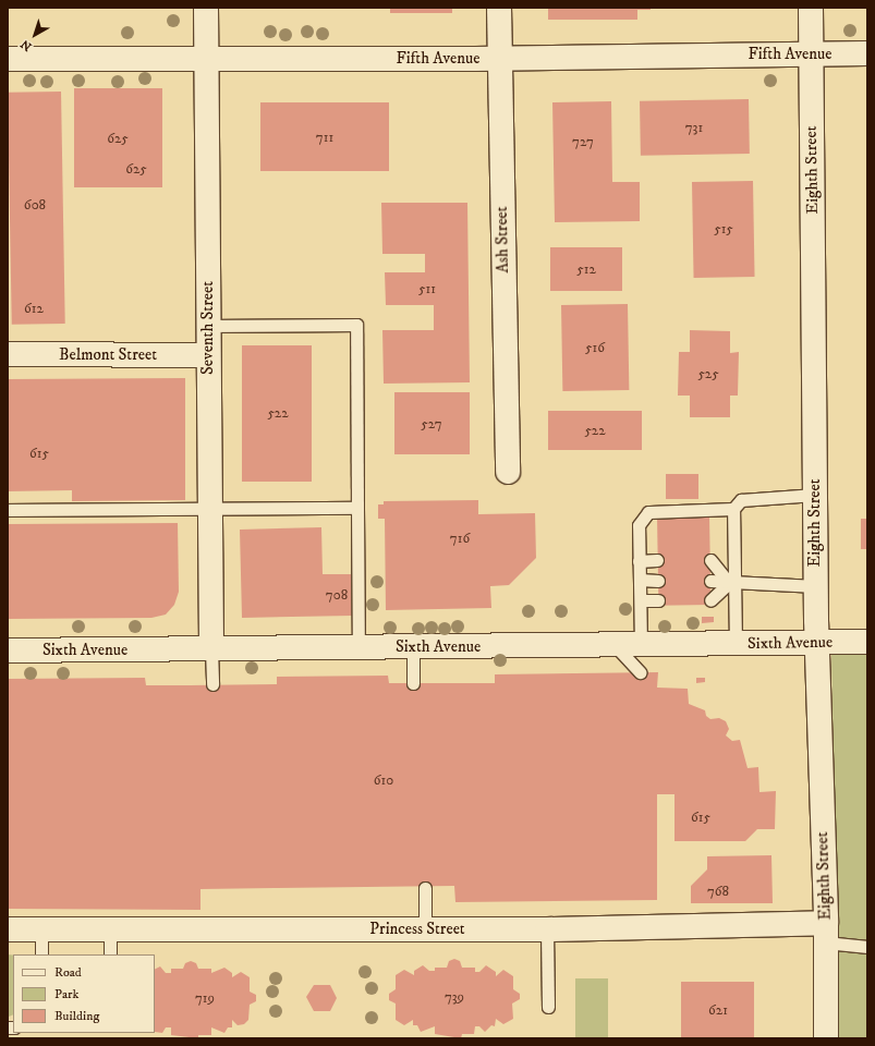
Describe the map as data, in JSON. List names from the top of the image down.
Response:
{
  "streets": {
    "street": [
      "Fifth Avenue",
      "Eighth Street",
      "Ash Street",
      "Seventh Street",
      "Belmont Street",
      "Sixth Avenue",
      "Princess Street"
    ]
  },
  "crossings": [
    ["Fifth Avenue", "Eighth Street"],
    ["Fifth Avenue", "Ash Street"],
    ["Fifth Avenue", "Seventh Street"],
    ["Eighth Street", "Sixth Avenue"],
    ["Eighth Street", "Princess Street"],
    ["Seventh Street", "Belmont Street"],
    ["Seventh Street", "Sixth Avenue"]
  ],
  "house_numbers": [
    "731",
    "711",
    "625",
    "727",
    "625",
    "608",
    "515",
    "512",
    "511",
    "612",
    "516",
    "525",
    "522",
    "527",
    "522",
    "615",
    "716",
    "708",
    "610",
    "615",
    "768",
    "739",
    "719",
    "621"
  ],
  "legend": ["Road", "Park", "Building"],
  "north": "bottom left"
}
